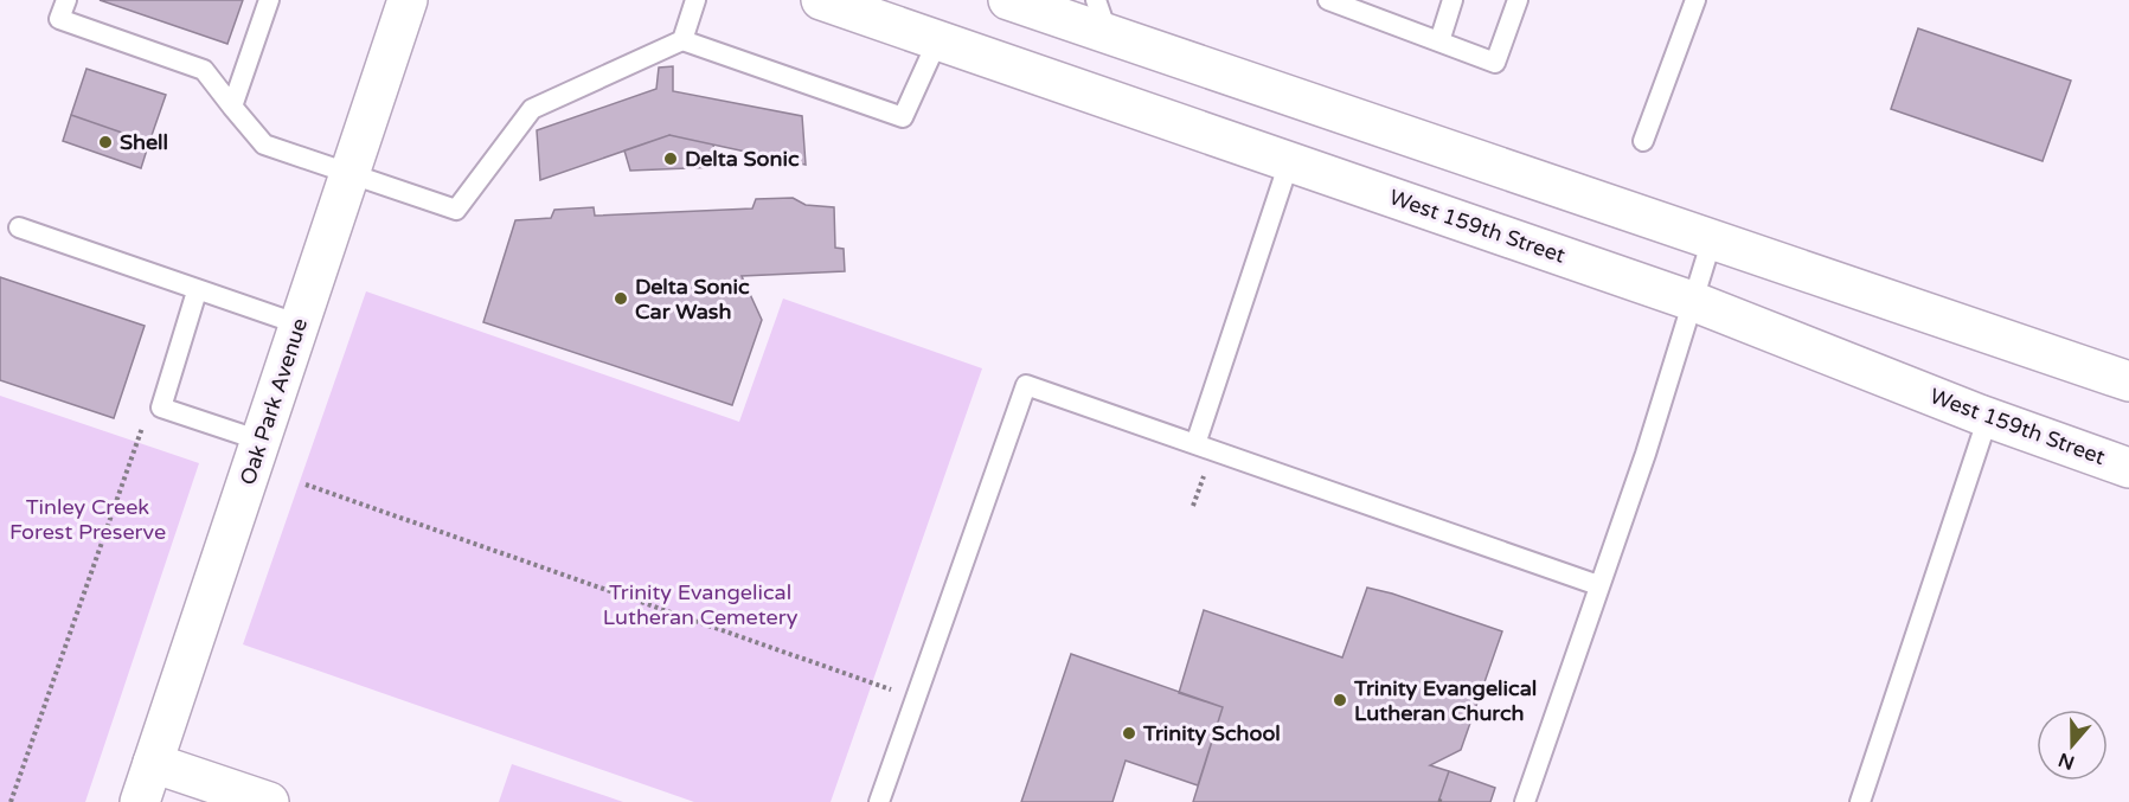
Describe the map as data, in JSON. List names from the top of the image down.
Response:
{
  "streets": {
    "main road": ["West 159th Street", "Oak Park Avenue"]
  },
  "parks": ["Tinley Creek Forest Preserve", "Trinity Evangelical Lutheran Cemetery"],
  "places": [
    "Shell",
    "Delta Sonic",
    "Delta Sonic Car Wash",
    "Trinity Evangelical Lutheran Church",
    "Trinity School"
  ],
  "north": "bottom"
}
